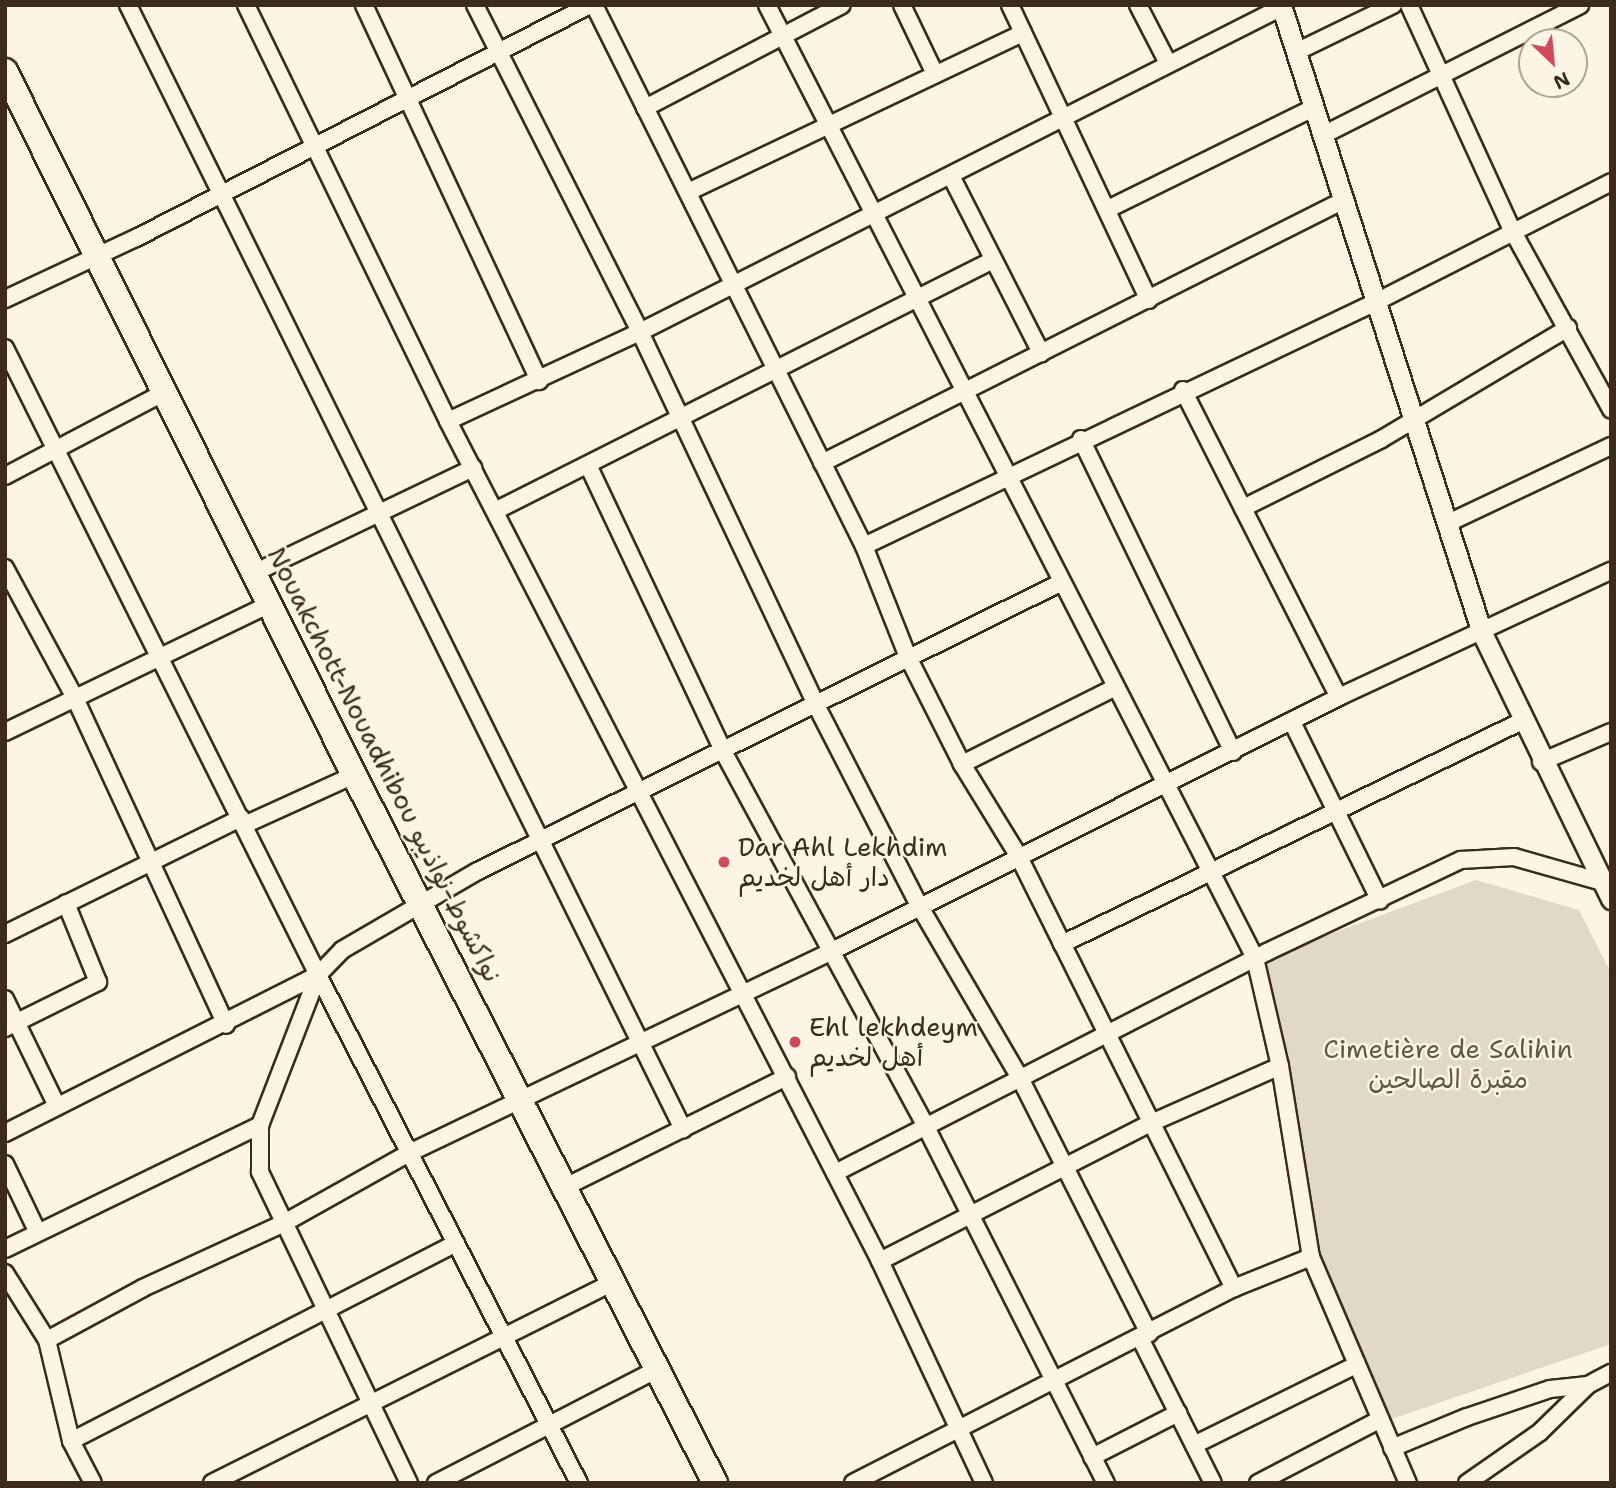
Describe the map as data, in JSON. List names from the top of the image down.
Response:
{
  "streets": {
    "highway": ["Nouakchott-Nouadhibou نواكشوط-نواذيبو"]
  },
  "parks": ["Cimetière de Salihin مقبرة الصالحين"],
  "places": ["Dar Ahl Lekhdim دار أهل لخديم", "Ehl lekhdeym أهل لخديم"],
  "north": "bottom right"
}
